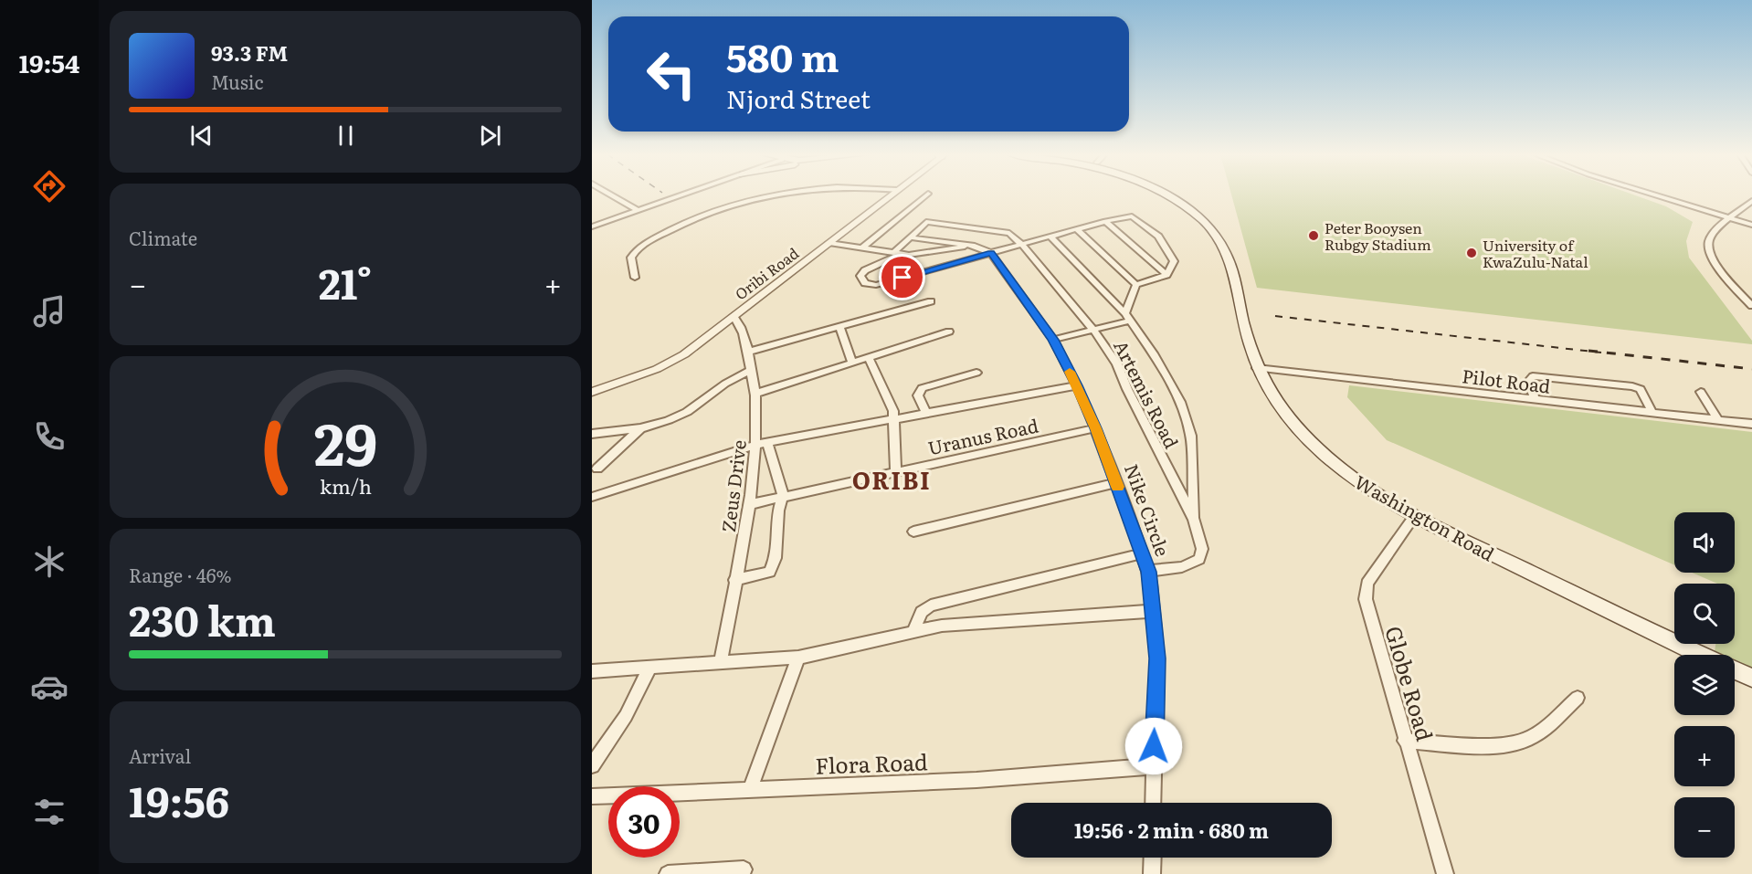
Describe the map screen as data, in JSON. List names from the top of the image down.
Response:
{
  "streets": {
    "main road": ["Washington Road"],
    "street": [
      "Oribi Road",
      "Pilot Road",
      "Artemis Road",
      "Uranus Road",
      "Zeus Drive",
      "Nike Circle",
      "Globe Road",
      "Flora Road"
    ]
  },
  "crossings": [
    ["Oribi Road", "Zeus Drive"],
    ["Pilot Road", "Washington Road"],
    ["Artemis Road", "Nike Circle"],
    ["Uranus Road", "Zeus Drive"],
    ["Uranus Road", "Nike Circle"],
    ["Nike Circle", "Flora Road"],
    ["Washington Road", "Globe Road"]
  ],
  "districts": ["ORIBI"],
  "places": ["Peter Booysen Rubgy Stadium", "University of KwaZulu-Natal"],
  "page": {
    "tabs": "19:54",
    "turn": ["580 m", "Njord Street"],
    "song": ["93.3 FM", "Music"],
    "tile": [
      "Climate",
      ["Range · 46%", "230 km"],
      ["Arrival", "19:56"]
    ],
    "heat": ["−", "21°", "+"],
    "map_buttons": ["+", "−"],
    "limit": "30",
    "trip": "19:56 · 2 min · 680 m",
    "gauge": ["29", "km/h"]
  }
}
